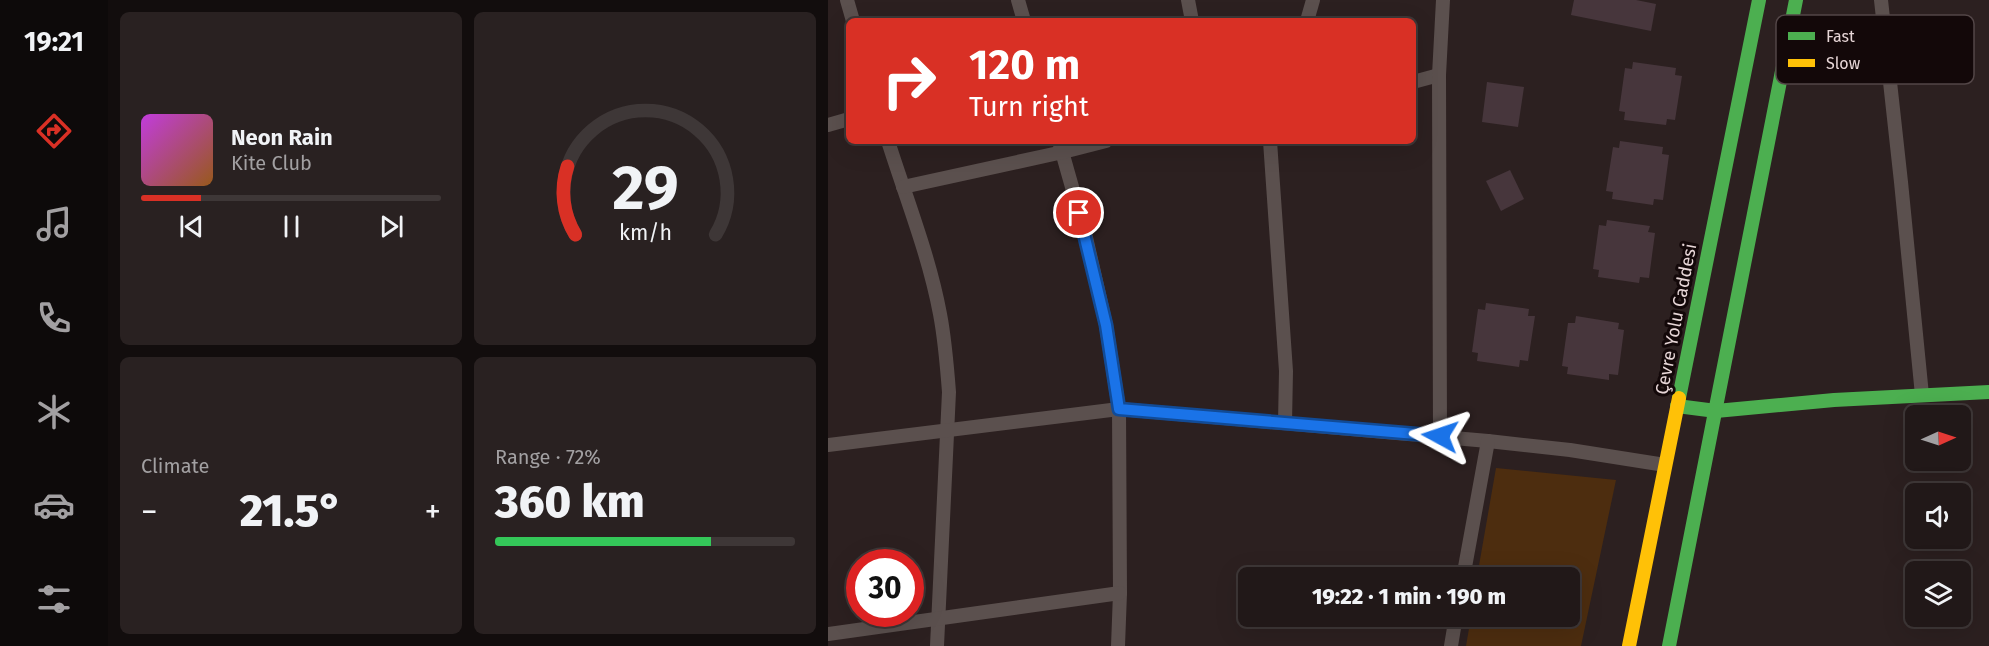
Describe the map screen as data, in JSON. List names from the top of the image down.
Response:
{
  "streets": {
    "main road": ["Çevre Yolu Caddesi"]
  },
  "legend": ["Fast", "Slow"],
  "north": "right",
  "page": {
    "tabs": "19:21",
    "turn": ["120 m", "Turn right"],
    "song": ["Neon Rain", "Kite Club"],
    "tile": [
      "Climate",
      ["Range · 72%", "360 km"]
    ],
    "heat": ["−", "21.5°", "+"],
    "limit": "30",
    "trip": "19:22 · 1 min · 190 m",
    "gauge": ["29", "km/h"]
  }
}
